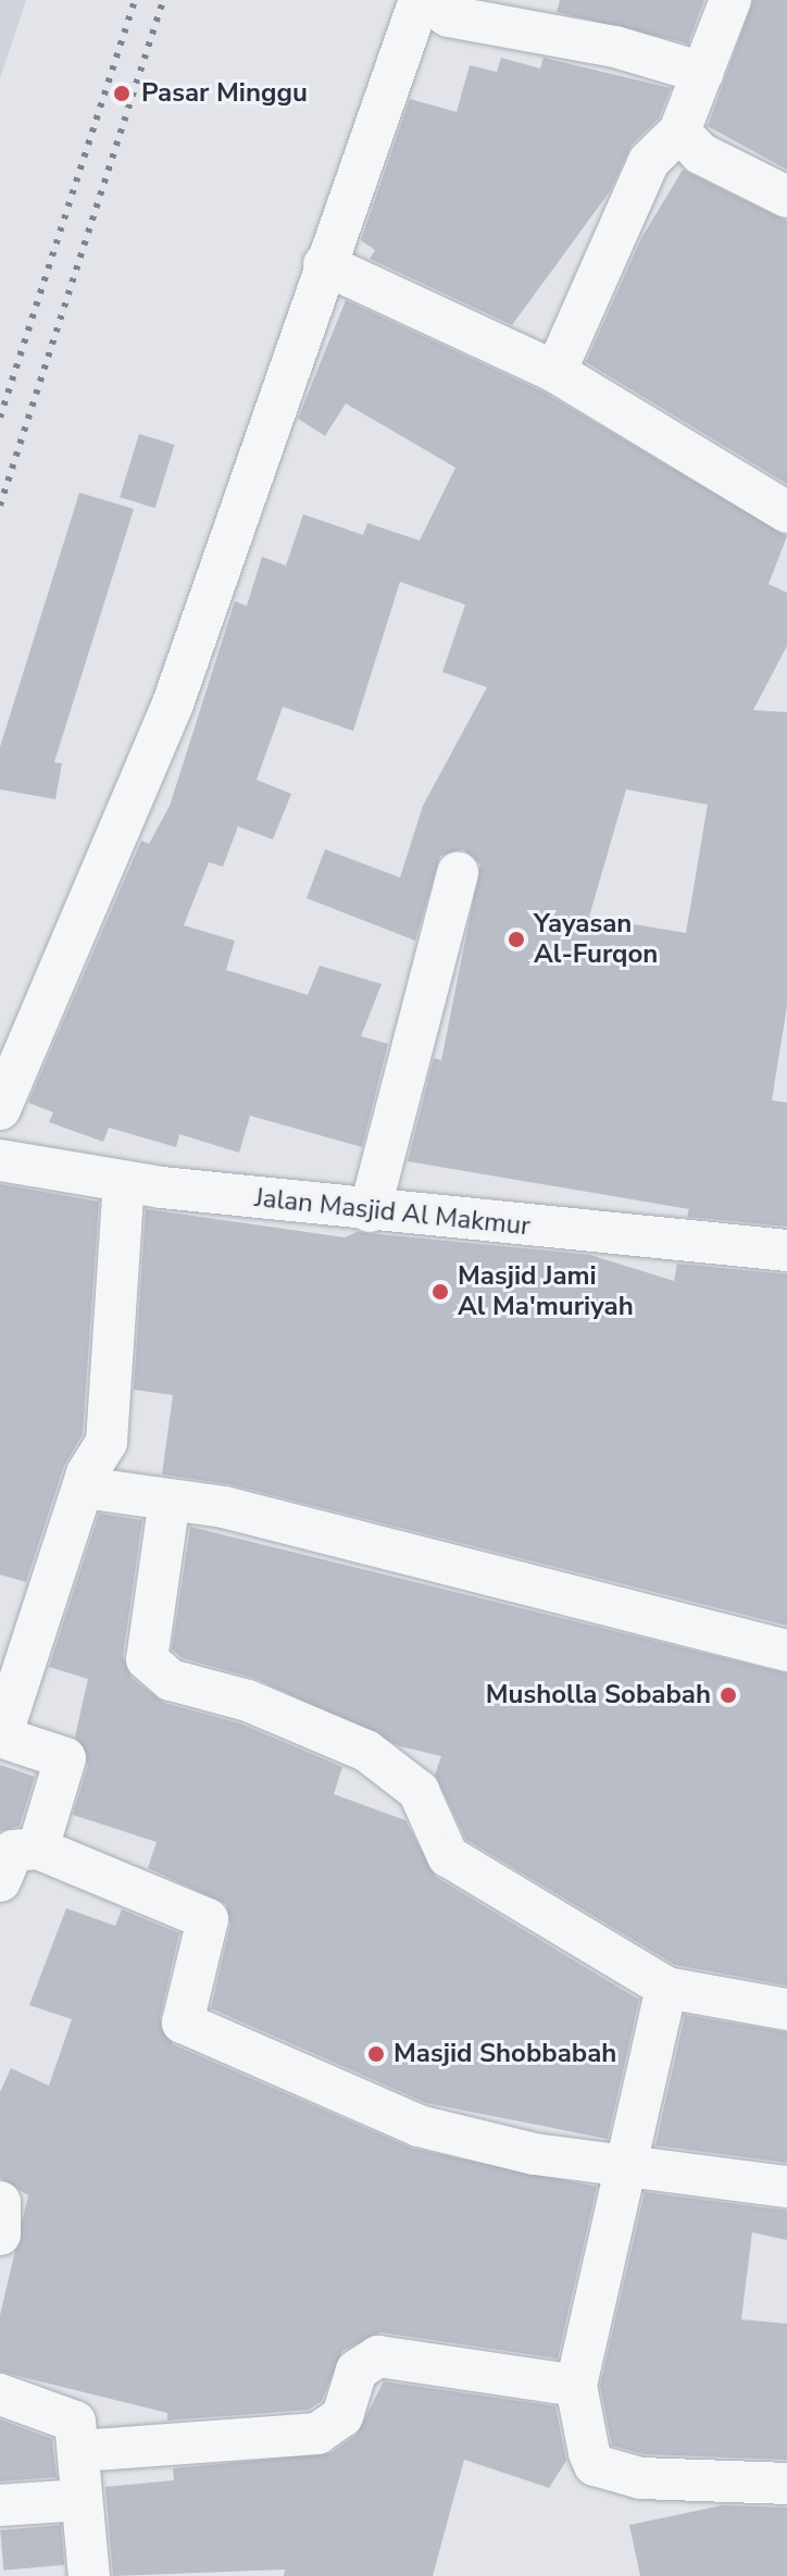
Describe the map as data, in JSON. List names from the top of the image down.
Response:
{
  "streets": {
    "street": ["Jalan Masjid Al Makmur"]
  },
  "places": [
    "Pasar Minggu",
    "Yayasan Al-Furqon",
    "Masjid Jami Al Ma'muriyah",
    "Musholla Sobabah",
    "Masjid Shobbabah"
  ]
}
